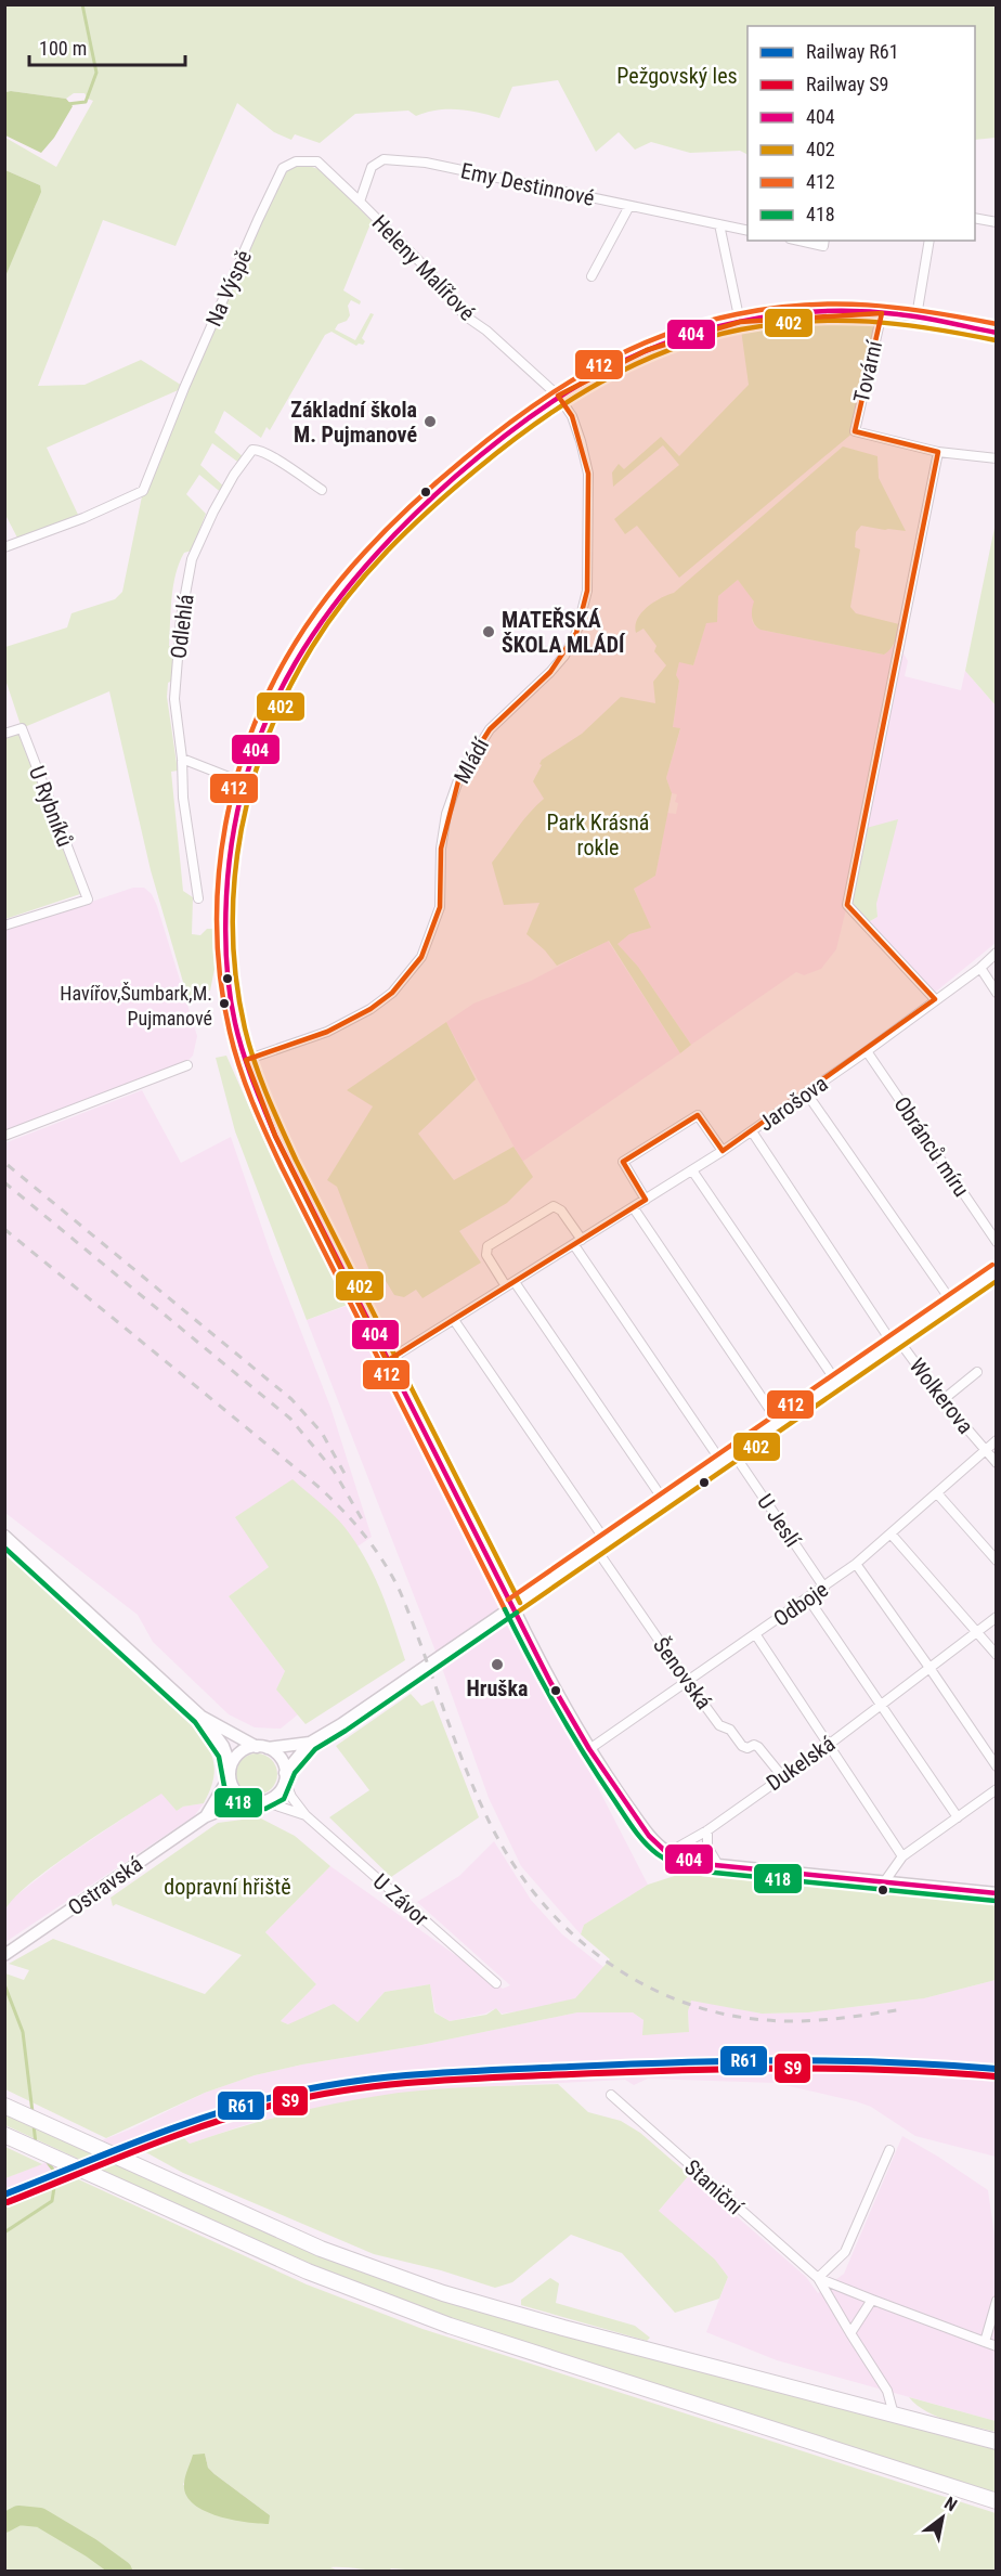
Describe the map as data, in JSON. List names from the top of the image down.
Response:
{
  "streets": {
    "street": [
      "Emy Destinnové",
      "Heleny Malířové",
      "Na Výspě",
      "Tovární",
      "Odlehlá",
      "Mládí",
      "U Rybníků",
      "Jarošova",
      "Obránců míru",
      "Wolkerova",
      "U Jeslí",
      "Odboje",
      "Šenovská",
      "Dukelská",
      "Ostravská",
      "U Závor",
      "Staniční"
    ]
  },
  "crossings": [
    ["Emy Destinnové", "Heleny Malířové"],
    ["Heleny Malířové", "Na Výspě"],
    ["Heleny Malířové", "Mládí"],
    ["Jarošova", "Obránců míru"],
    ["Jarošova", "Wolkerova"],
    ["Jarošova", "Šenovská"],
    ["Wolkerova", "Odboje"],
    ["U Jeslí", "Odboje"],
    ["Odboje", "Šenovská"],
    ["Šenovská", "Dukelská"],
    ["Ostravská", "U Závor"]
  ],
  "parks": ["Pežgovský les", "Park Krásná rokle", "dopravní hřiště"],
  "places": [
    "Základní škola M. Pujmanové",
    "MATEŘSKÁ ŠKOLA MLÁDÍ",
    "Havířov,Šumbark,M. Pujmanové",
    "Hruška"
  ],
  "lines": [
    "transit line 412",
    "transit line 404",
    "transit line 402",
    "transit line 418",
    "rail line R61",
    "rail line S9"
  ],
  "legend": [
    "Railway R61",
    "Railway S9",
    "404",
    "402",
    "412",
    "418"
  ],
  "scale_bar": "100 m",
  "north": "top right"
}
